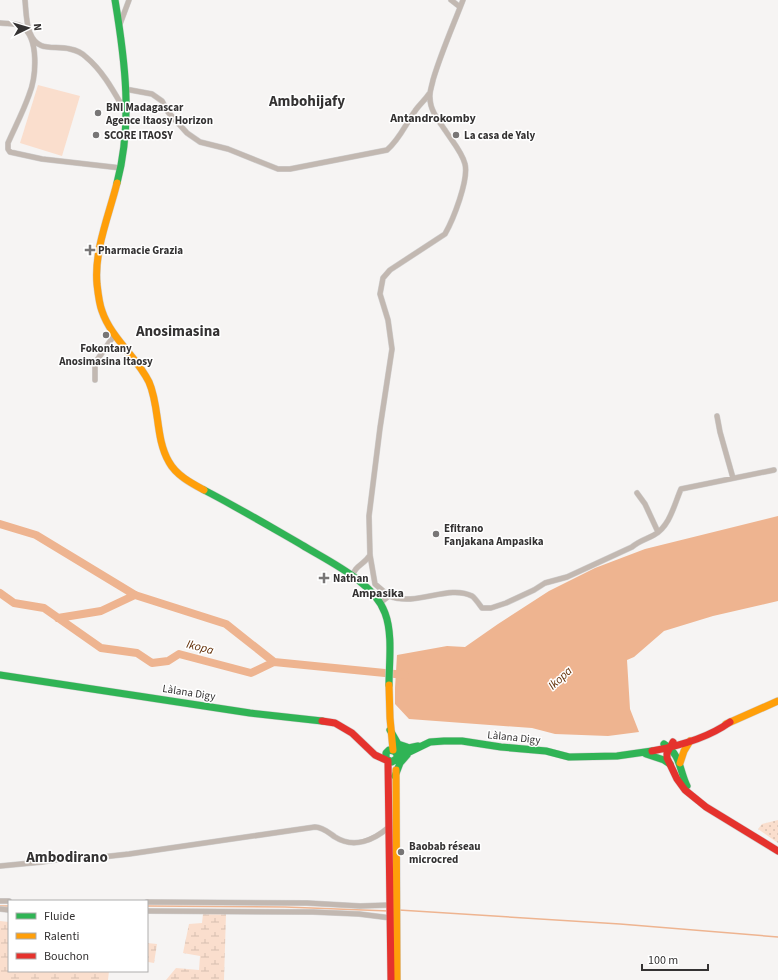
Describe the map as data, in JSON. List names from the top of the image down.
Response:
{
  "streets": {
    "main road": ["Làlana Digy"]
  },
  "districts": [
    "Ambohijafy",
    "Antandrokomby",
    "Anosimasina",
    "Ampasika",
    "Ambodirano"
  ],
  "water": ["Ikopa"],
  "places": {
    "other": [
      "BNI Madagascar Agence Itaosy Horizon",
      "SCORE ITAOSY",
      "La casa de Yaly",
      "Fokontany Anosimasina Itaosy",
      "Efitrano Fanjakana Ampasika",
      "Baobab réseau microcred"
    ],
    "health": ["Pharmacie Grazia", "Nathan"]
  },
  "legend": ["Fluide", "Ralenti", "Bouchon"],
  "scale_bar": "100 m",
  "north": "right"
}
